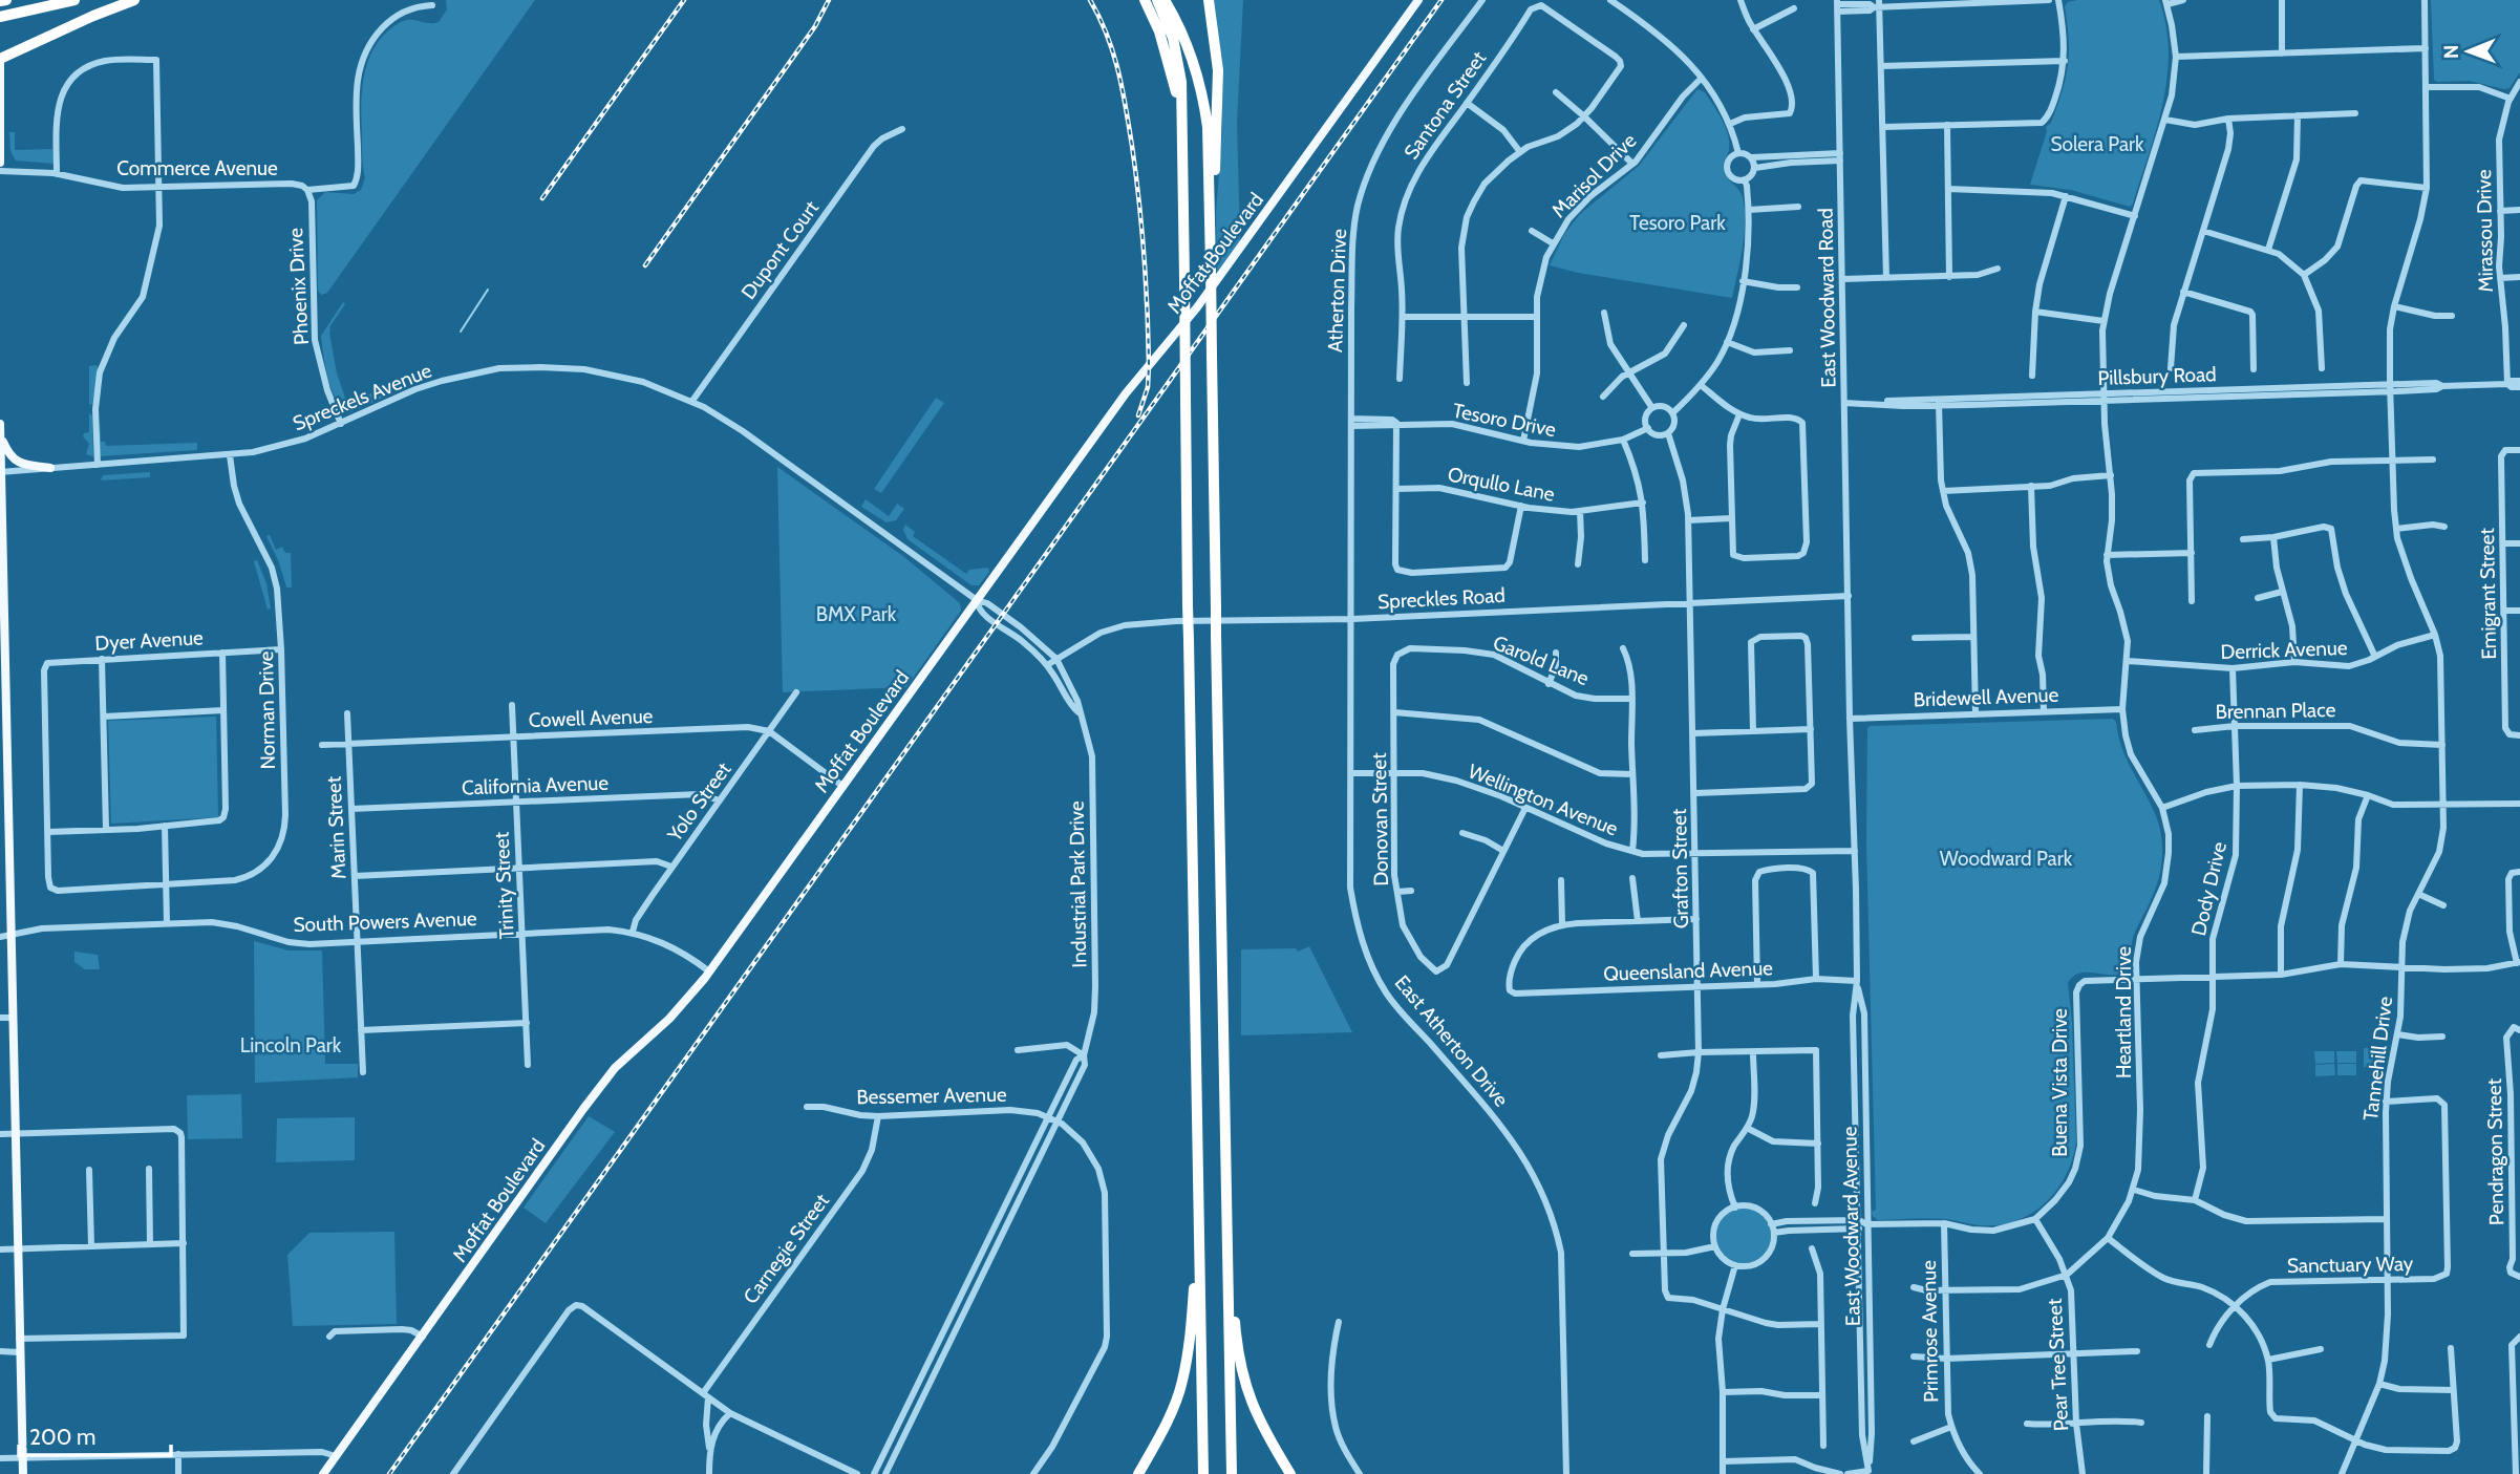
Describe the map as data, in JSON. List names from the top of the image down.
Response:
{
  "streets": {
    "main road": ["Moffat Boulevard"],
    "street": [
      "Santona Street",
      "Commerce Avenue",
      "Marisol Drive",
      "Mirassou Drive",
      "Dupont Court",
      "Phoenix Drive",
      "Atherton Drive",
      "East Woodward Road",
      "Pillsbury Road",
      "Spreckels Avenue",
      "Tesoro Drive",
      "Orqullo Lane",
      "Emigrant Street",
      "Spreckles Road",
      "Dyer Avenue",
      "Derrick Avenue",
      "Garold Lane",
      "Bridewell Avenue",
      "Norman Drive",
      "Brennan Place",
      "Cowell Avenue",
      "California Avenue",
      "Wellington Avenue",
      "Yolo Street",
      "Donovan Street",
      "Marin Street",
      "Grafton Street",
      "Industrial Park Drive",
      "Trinity Street",
      "Dody Drive",
      "South Powers Avenue",
      "Queensland Avenue",
      "Heartland Drive",
      "East Atherton Drive",
      "Tannehill Drive",
      "Buena Vista Drive",
      "Bessemer Avenue",
      "Pendragon Street",
      "East Woodward Avenue",
      "Carnegie Street",
      "Sanctuary Way",
      "Primrose Avenue",
      "Pear Tree Street"
    ]
  },
  "crossings": [
    ["Commerce Avenue", "Phoenix Drive"],
    ["Marisol Drive", "Tesoro Drive"],
    ["Mirassou Drive", "Pillsbury Road"],
    ["Dupont Court", "Spreckels Avenue"],
    ["Moffat Boulevard", "Spreckels Avenue"],
    ["Moffat Boulevard", "Industrial Park Drive"],
    ["Moffat Boulevard", "South Powers Avenue"],
    ["Phoenix Drive", "Spreckels Avenue"],
    ["Atherton Drive", "Tesoro Drive"],
    ["Atherton Drive", "Spreckles Road"],
    ["Atherton Drive", "East Atherton Drive"],
    ["East Woodward Road", "Pillsbury Road"],
    ["East Woodward Road", "Spreckles Road"],
    ["East Woodward Road", "East Woodward Avenue"],
    ["Pillsbury Road", "Heartland Drive"],
    ["Pillsbury Road", "Tannehill Drive"],
    ["Spreckels Avenue", "Norman Drive"],
    ["Spreckels Avenue", "Industrial Park Drive"],
    ["Tesoro Drive", "Grafton Street"],
    ["Spreckles Road", "Grafton Street"],
    ["Spreckles Road", "Industrial Park Drive"],
    ["Spreckles Road", "East Atherton Drive"],
    ["Spreckles Road", "East Woodward Avenue"],
    ["Dyer Avenue", "Norman Drive"],
    ["Derrick Avenue", "Dody Drive"],
    ["Derrick Avenue", "Heartland Drive"],
    ["Derrick Avenue", "Tannehill Drive"],
    ["Garold Lane", "Donovan Street"],
    ["Bridewell Avenue", "Heartland Drive"],
    ["Bridewell Avenue", "East Woodward Avenue"],
    ["Brennan Place", "Dody Drive"],
    ["Brennan Place", "Tannehill Drive"],
    ["Cowell Avenue", "Yolo Street"],
    ["Cowell Avenue", "Marin Street"],
    ["Cowell Avenue", "Trinity Street"],
    ["California Avenue", "Yolo Street"],
    ["California Avenue", "Marin Street"],
    ["California Avenue", "Trinity Street"],
    ["Wellington Avenue", "Donovan Street"],
    ["Wellington Avenue", "Grafton Street"],
    ["Wellington Avenue", "East Atherton Drive"],
    ["Wellington Avenue", "East Woodward Avenue"],
    ["Yolo Street", "South Powers Avenue"],
    ["Marin Street", "South Powers Avenue"],
    ["Grafton Street", "Queensland Avenue"],
    ["Industrial Park Drive", "Bessemer Avenue"],
    ["Trinity Street", "South Powers Avenue"],
    ["Dody Drive", "Buena Vista Drive"],
    ["Queensland Avenue", "East Woodward Avenue"],
    ["Heartland Drive", "Buena Vista Drive"],
    ["Heartland Drive", "Primrose Avenue"],
    ["Heartland Drive", "Pear Tree Street"],
    ["Tannehill Drive", "Buena Vista Drive"],
    ["Tannehill Drive", "Sanctuary Way"],
    ["Buena Vista Drive", "East Woodward Avenue"],
    ["Buena Vista Drive", "Primrose Avenue"],
    ["Buena Vista Drive", "Pear Tree Street"],
    ["Bessemer Avenue", "Carnegie Street"]
  ],
  "parks": [
    "Solera Park",
    "Tesoro Park",
    "BMX Park",
    "Woodward Park",
    "Lincoln Park"
  ],
  "scale_bar": "200 m",
  "north": "left"
}
